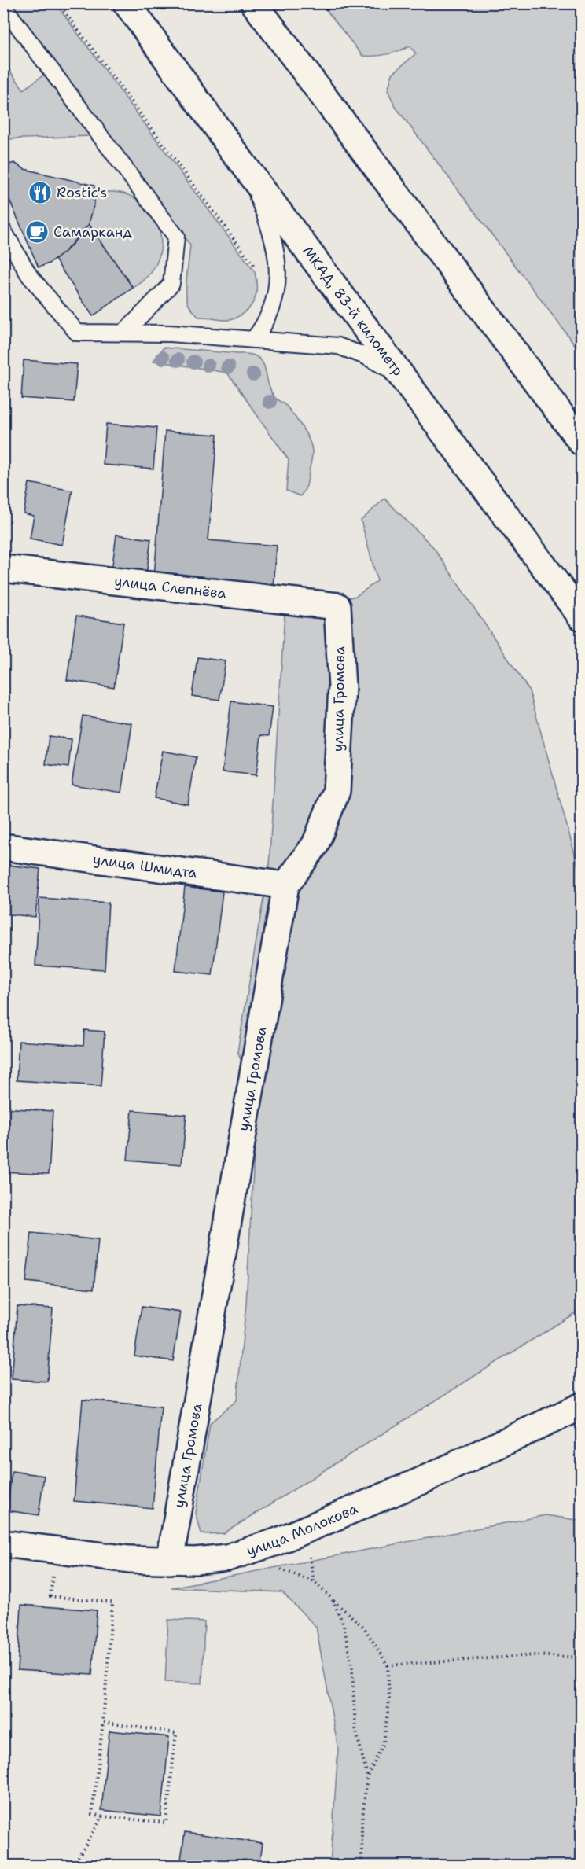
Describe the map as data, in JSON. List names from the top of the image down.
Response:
{
  "streets": {
    "main road": [
      "МКАД, 83-й километр",
      "улица Слепнёва",
      "улица Громова",
      "улица Шмидта",
      "улица Молокова"
    ]
  },
  "crossings": [
    ["улица Слепнёва", "улица Громова"],
    ["улица Громова", "улица Шмидта"],
    ["улица Громова", "улица Молокова"]
  ],
  "places": {
    "restaurant": ["Rostic's"],
    "cafe": ["Самарканд"]
  }
}
